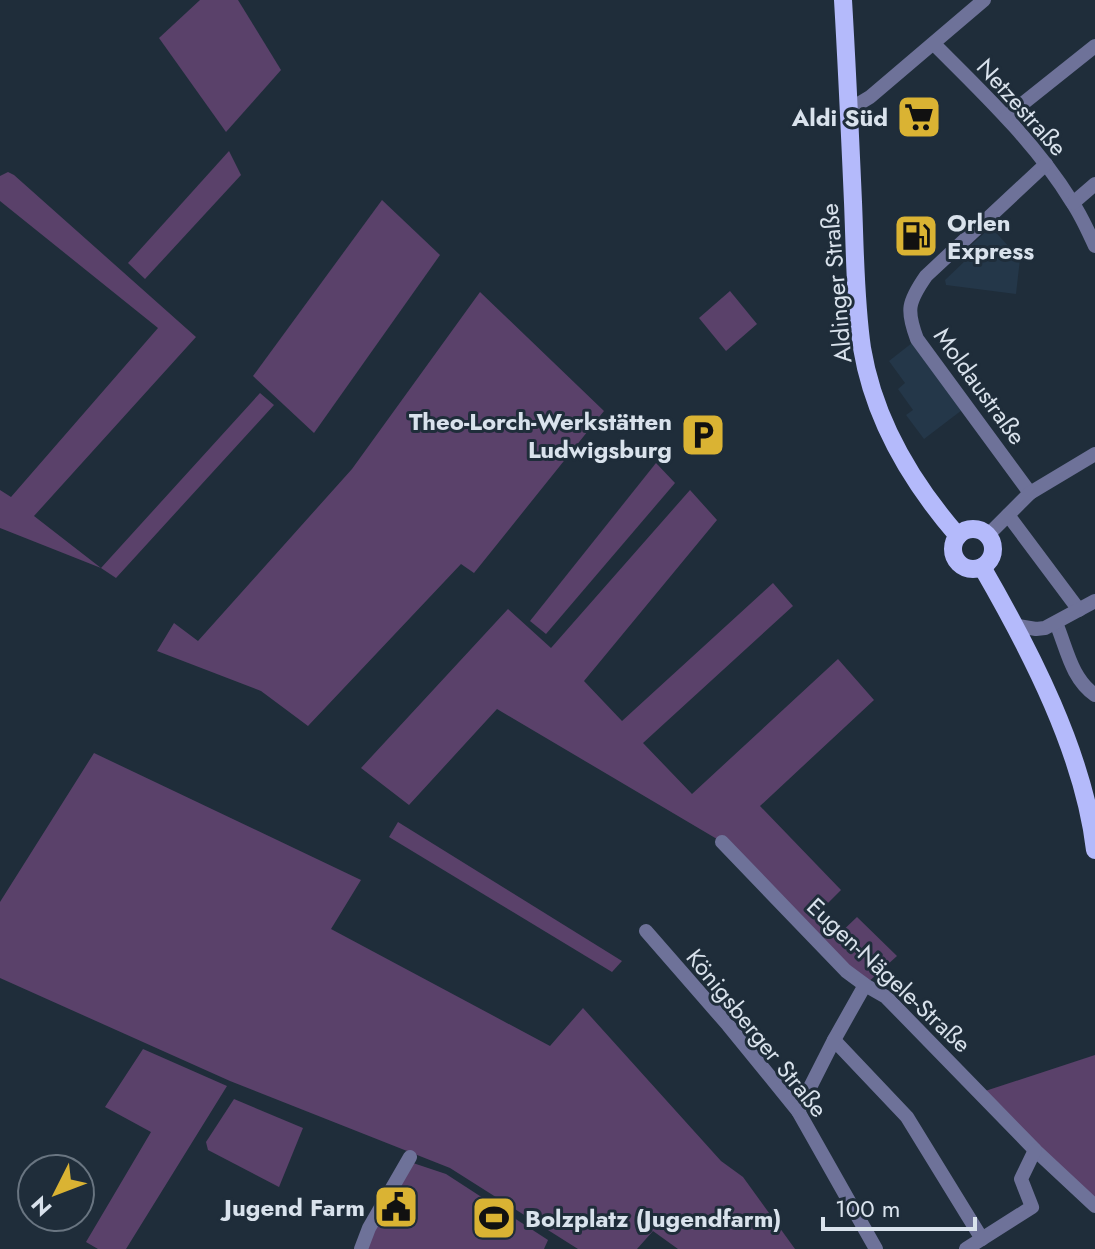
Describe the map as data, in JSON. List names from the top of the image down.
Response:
{
  "streets": {
    "main road": ["Aldinger Straße"],
    "street": [
      "Netzestraße",
      "Moldaustraße",
      "Eugen-Nägele-Straße",
      "Königsberger Straße"
    ]
  },
  "crossings": [
    ["Netzestraße", "Moldaustraße"]
  ],
  "places": {
    "supermarket": ["Aldi Süd"],
    "fuel station": ["Orlen Express"],
    "parking": ["Theo-Lorch-Werkstätten Ludwigsburg"],
    "public building": ["Jugend Farm"],
    "sports": ["Bolzplatz (Jugendfarm)"]
  },
  "scale_bar": "100 m",
  "north": "bottom left"
}
